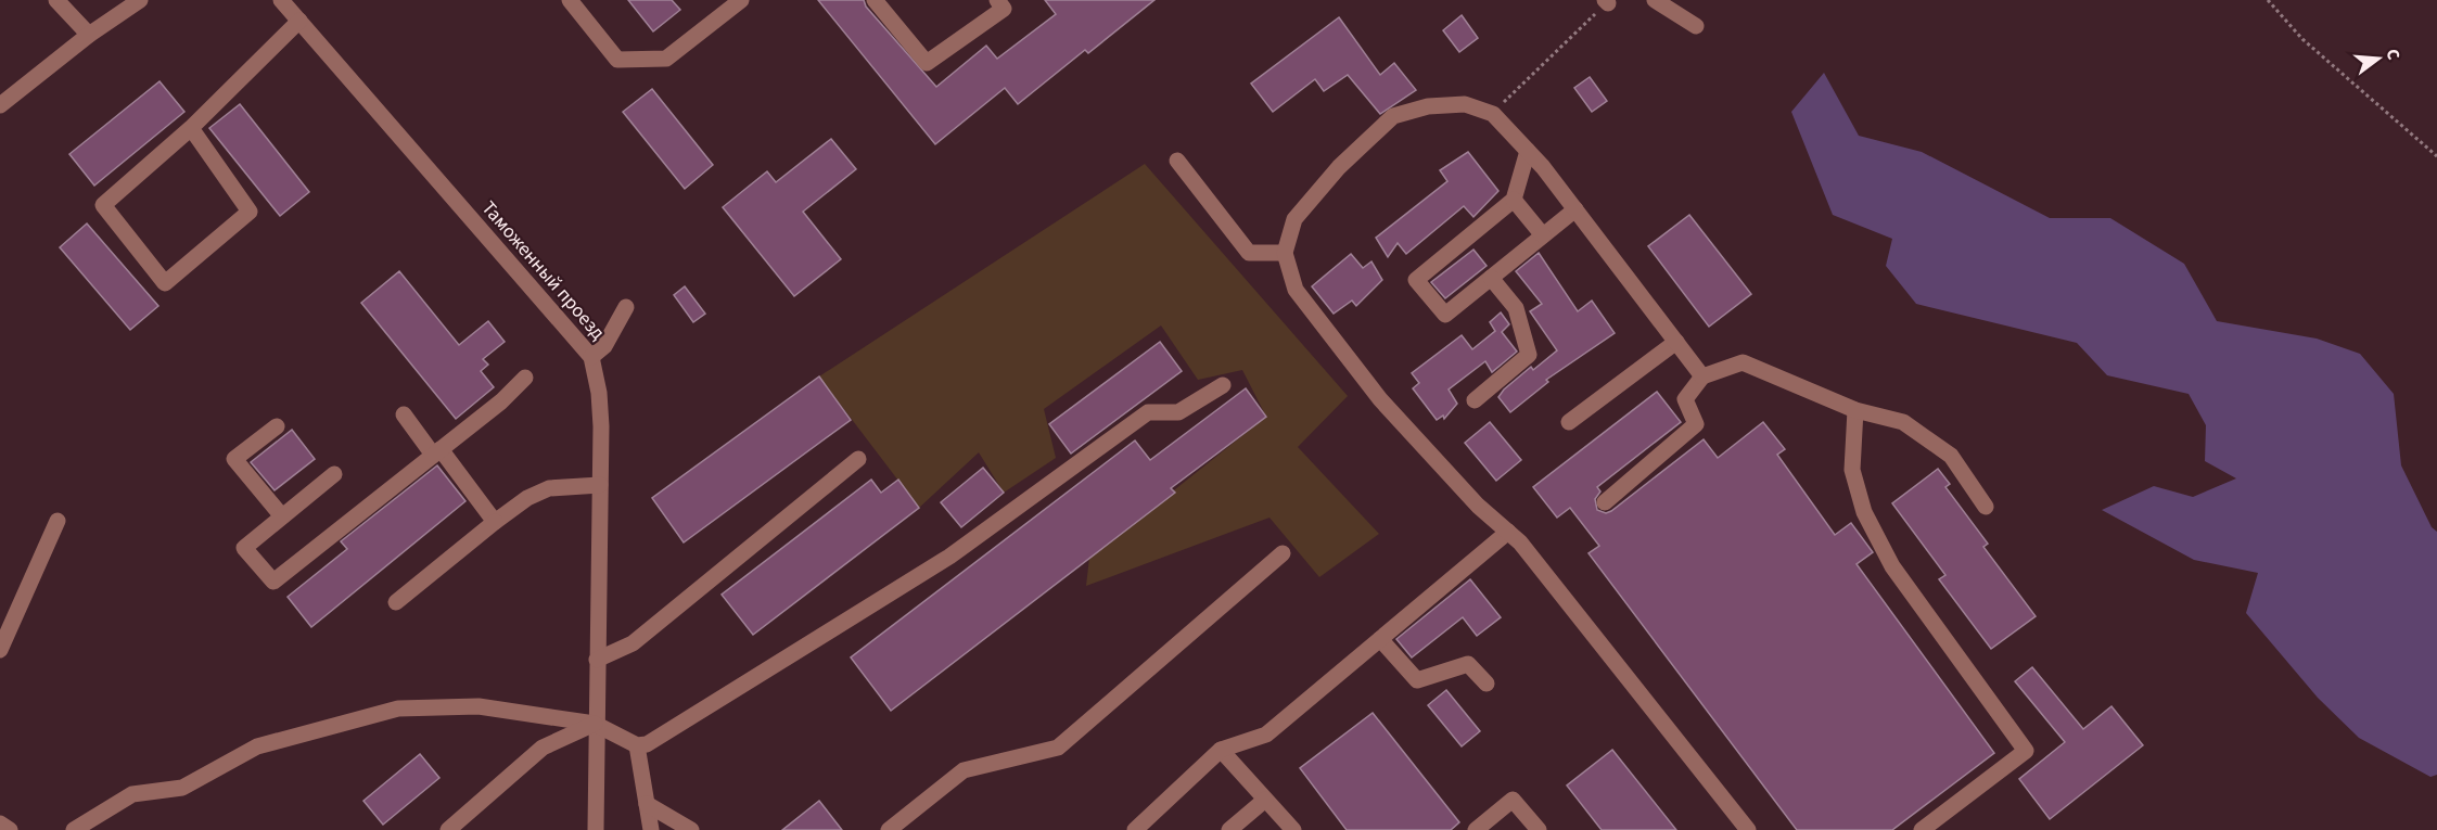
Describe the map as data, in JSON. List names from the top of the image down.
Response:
{
  "streets": {
    "street": ["Таможенный проезд"]
  },
  "north": "right"
}
